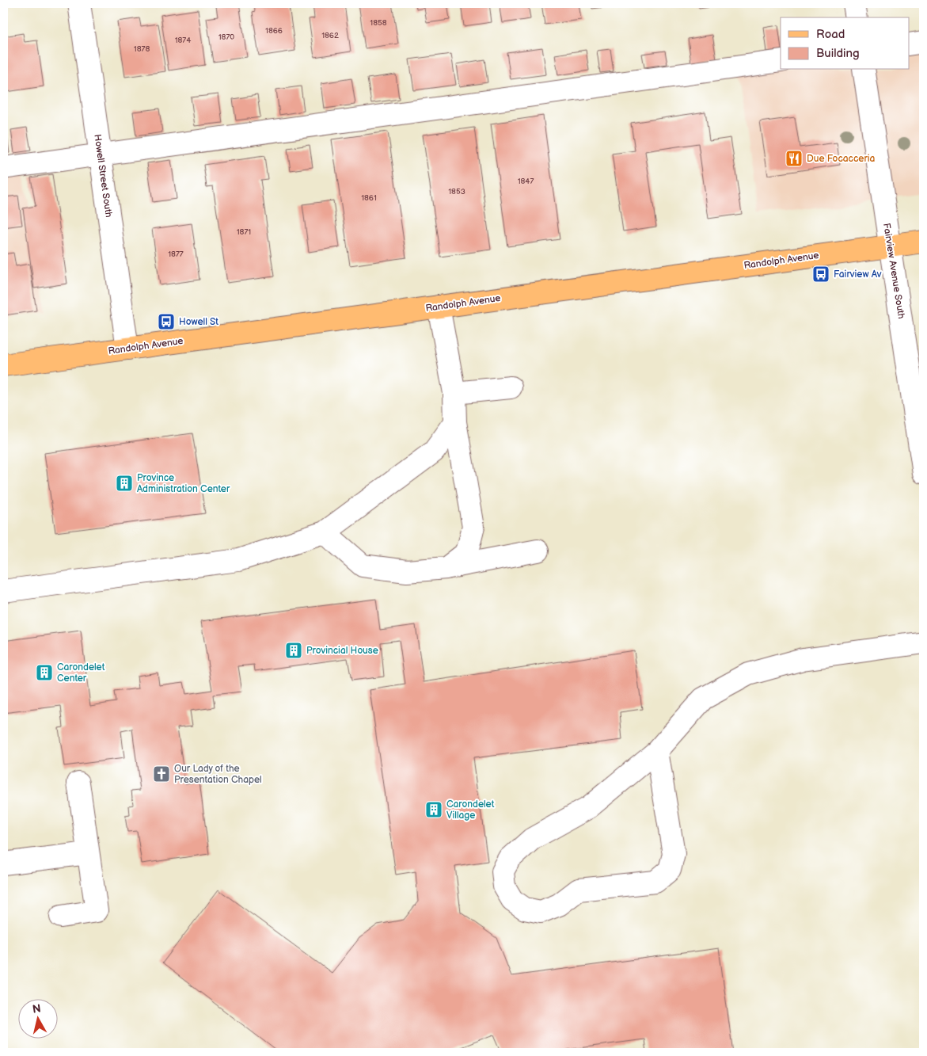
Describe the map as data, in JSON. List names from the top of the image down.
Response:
{
  "streets": {
    "main road": ["Randolph Avenue"],
    "street": ["Howell Street South", "Fairview Avenue South"]
  },
  "crossings": [
    ["Howell Street South", "Randolph Avenue"],
    ["Randolph Avenue", "Fairview Avenue South"]
  ],
  "places": {
    "restaurant": ["Due Focacceria"],
    "bus stop": ["Fairview Av", "Howell St"],
    "building": [
      "Province Administration Center",
      "Provincial House",
      "Carondelet Center",
      "Carondelet Village"
    ],
    "church": ["Our Lady of the Presentation Chapel"]
  },
  "house_numbers": [
    "1858",
    "1866",
    "1862",
    "1870",
    "1874",
    "1878",
    "1847",
    "1853",
    "1861",
    "1871",
    "1877"
  ],
  "legend": ["Road", "Building"],
  "north": "top"
}
